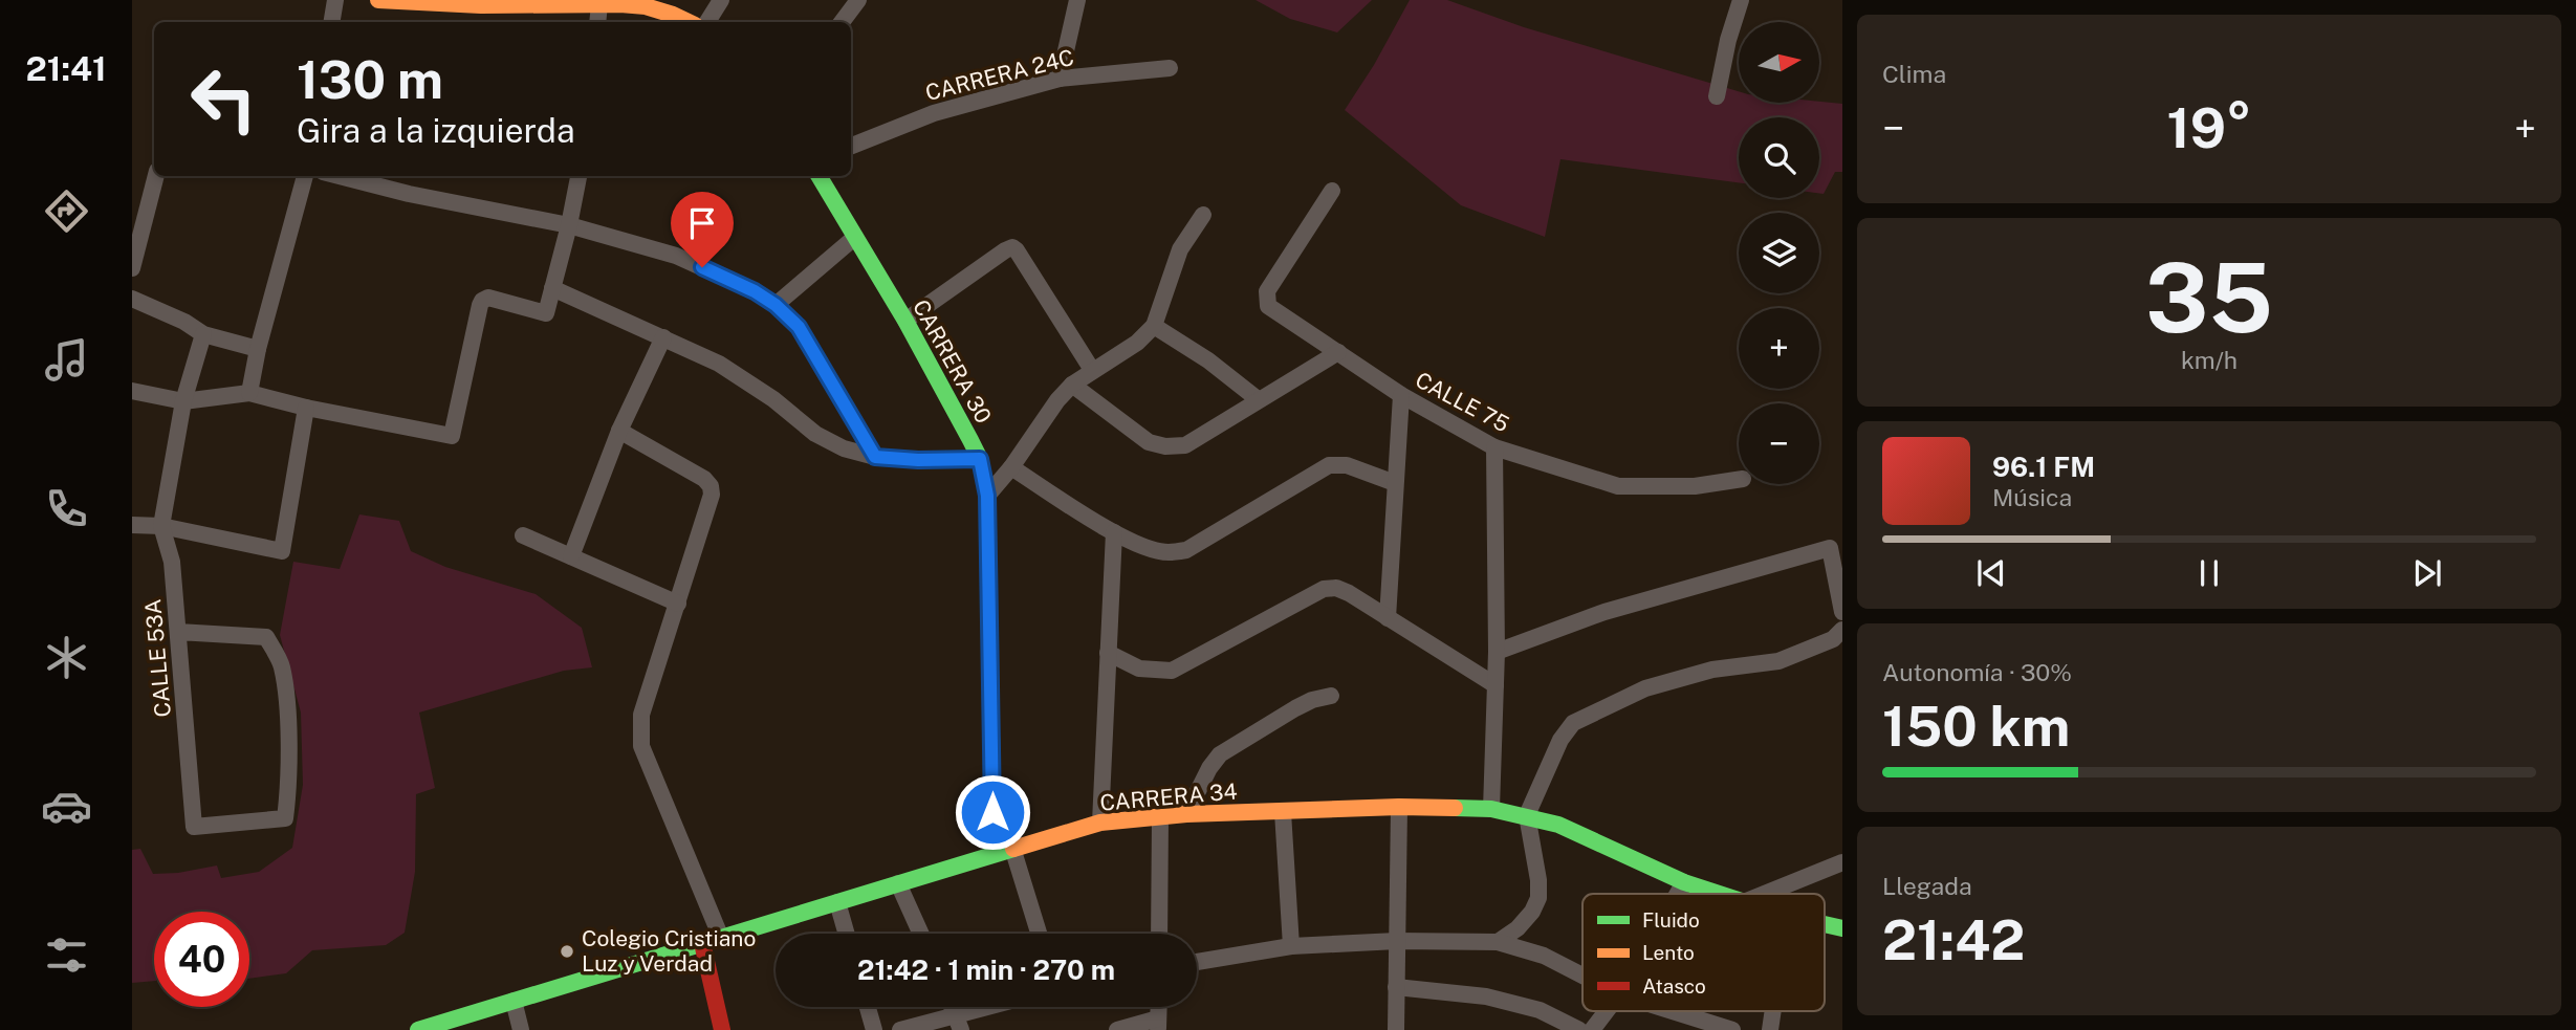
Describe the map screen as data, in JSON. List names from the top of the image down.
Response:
{
  "streets": {
    "main road": ["CARRERA 30", "CARRERA 34"],
    "street": ["CARRERA 24C", "CALLE 75", "CALLE 53A"]
  },
  "crossings": [
    ["CARRERA 30", "CARRERA 34"]
  ],
  "places": ["Colegio Cristiano Luz y Verdad"],
  "legend": ["Fluido", "Lento", "Atasco"],
  "north": "right",
  "page": {
    "tabs": "21:41",
    "tile": [
      "Clima",
      ["35", "km/h"],
      ["Autonomía · 30%", "150 km"],
      ["Llegada", "21:42"]
    ],
    "map_buttons": ["+", "−"],
    "turn": ["130 m", "Gira a la izquierda"],
    "heat": ["−", "19°", "+"],
    "song": ["96.1 FM", "Música"],
    "limit": "40",
    "trip": "21:42 · 1 min · 270 m"
  }
}
